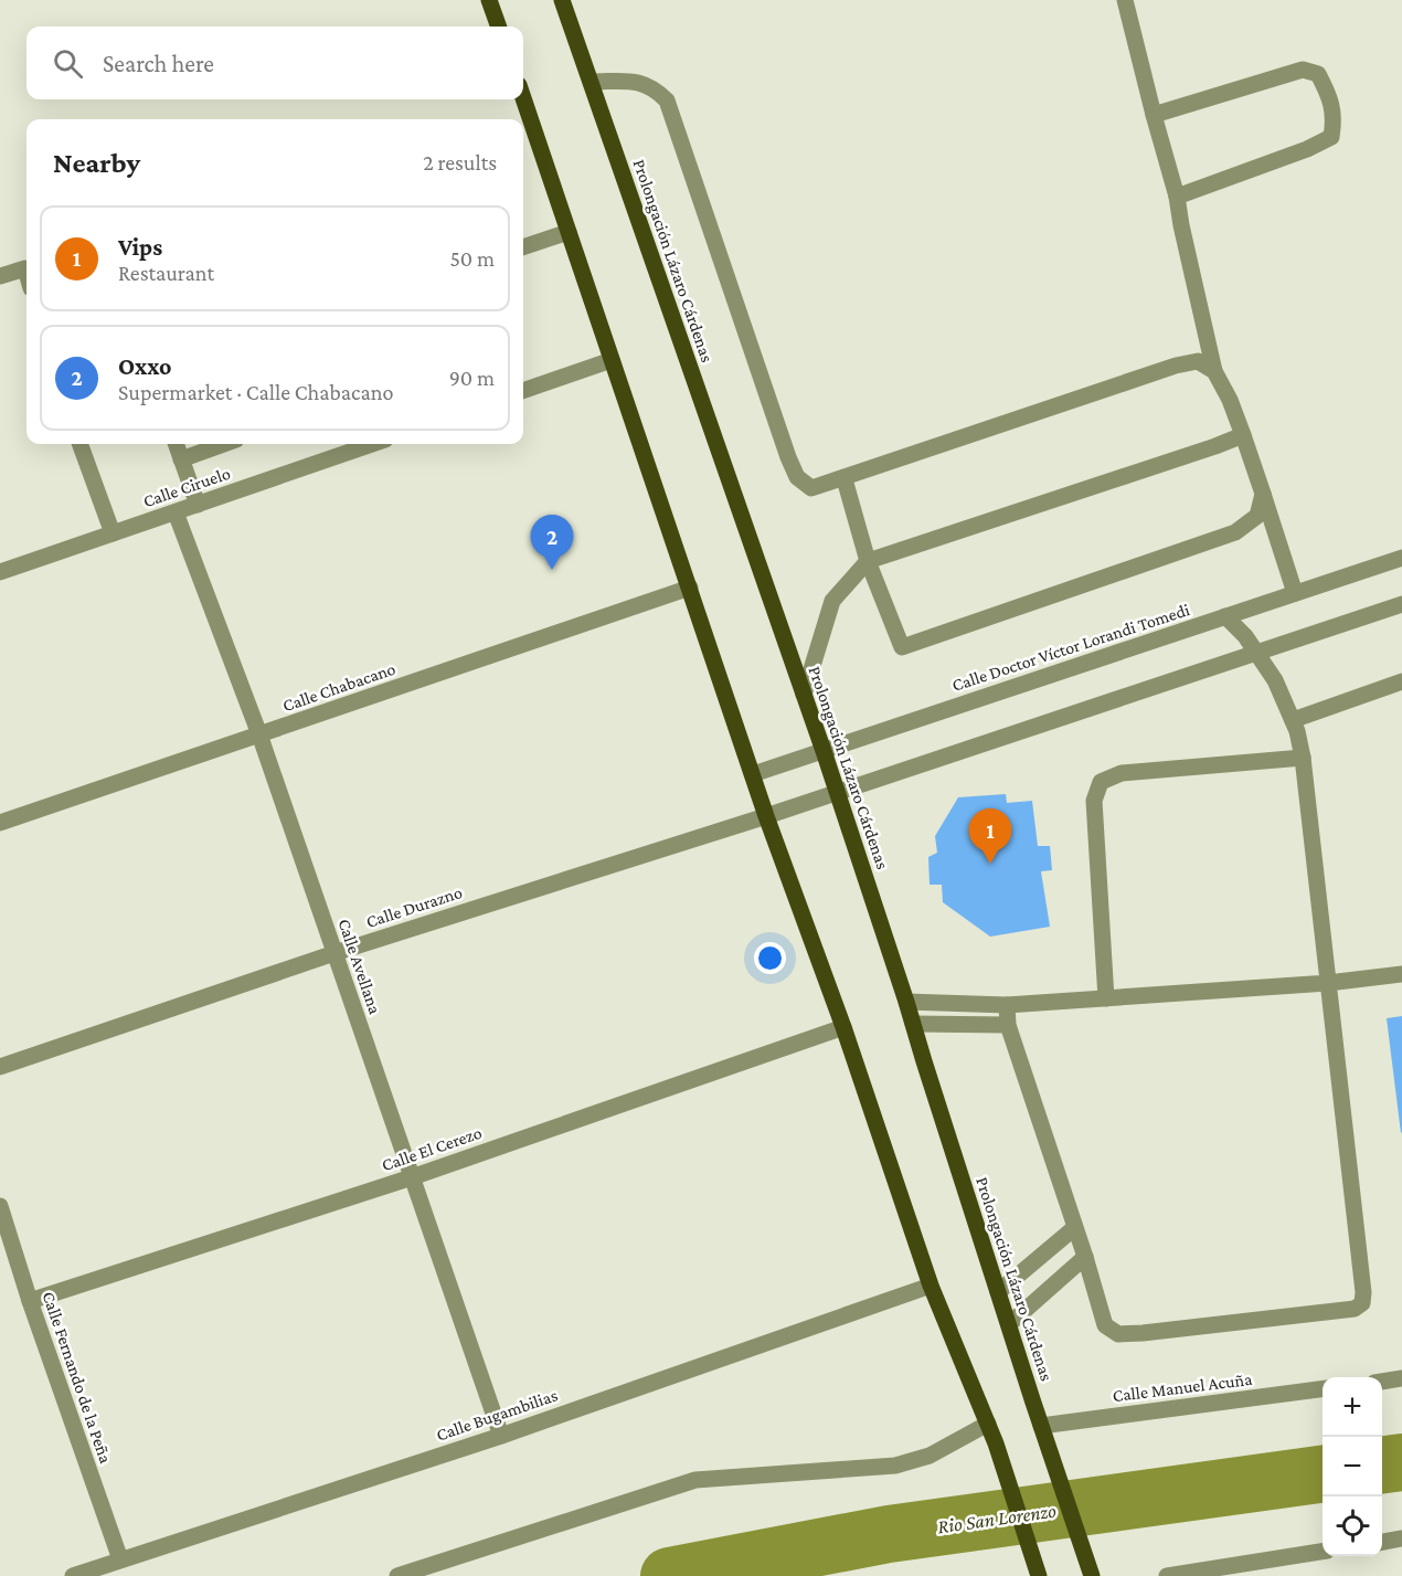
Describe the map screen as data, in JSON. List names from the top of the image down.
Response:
{
  "streets": {
    "main road": ["Prolongación Lázaro Cárdenas"],
    "street": [
      "Calle Ciruelo",
      "Calle Doctor Víctor Lorandi Tomedi",
      "Calle Chabacano",
      "Calle Durazno",
      "Calle Avellana",
      "Calle El Cerezo",
      "Calle Fernando de la Peña",
      "Calle Manuel Acuña",
      "Calle Bugambilias"
    ]
  },
  "crossings": [
    ["Prolongación Lázaro Cárdenas", "Calle Doctor Víctor Lorandi Tomedi"],
    ["Prolongación Lázaro Cárdenas", "Calle Manuel Acuña"],
    ["Calle Ciruelo", "Calle Avellana"],
    ["Calle Chabacano", "Calle Avellana"],
    ["Calle Durazno", "Calle Avellana"],
    ["Calle Avellana", "Calle El Cerezo"],
    ["Calle Avellana", "Calle Bugambilias"],
    ["Calle El Cerezo", "Calle Fernando de la Peña"],
    ["Calle Fernando de la Peña", "Calle Bugambilias"]
  ],
  "water": ["Rio San Lorenzo"],
  "page": {
    "search": "Search here",
    "heading": ["Nearby", "2 results"],
    "list": [
      {
        "mark": "1",
        "name": "Vips",
        "note": "Restaurant",
        "value": "50 m"
      },
      {
        "mark": "2",
        "name": "Oxxo",
        "note": "Supermarket · Calle Chabacano",
        "value": "90 m"
      }
    ],
    "pins": ["2", "1"],
    "map_buttons": ["+", "−"]
  }
}
